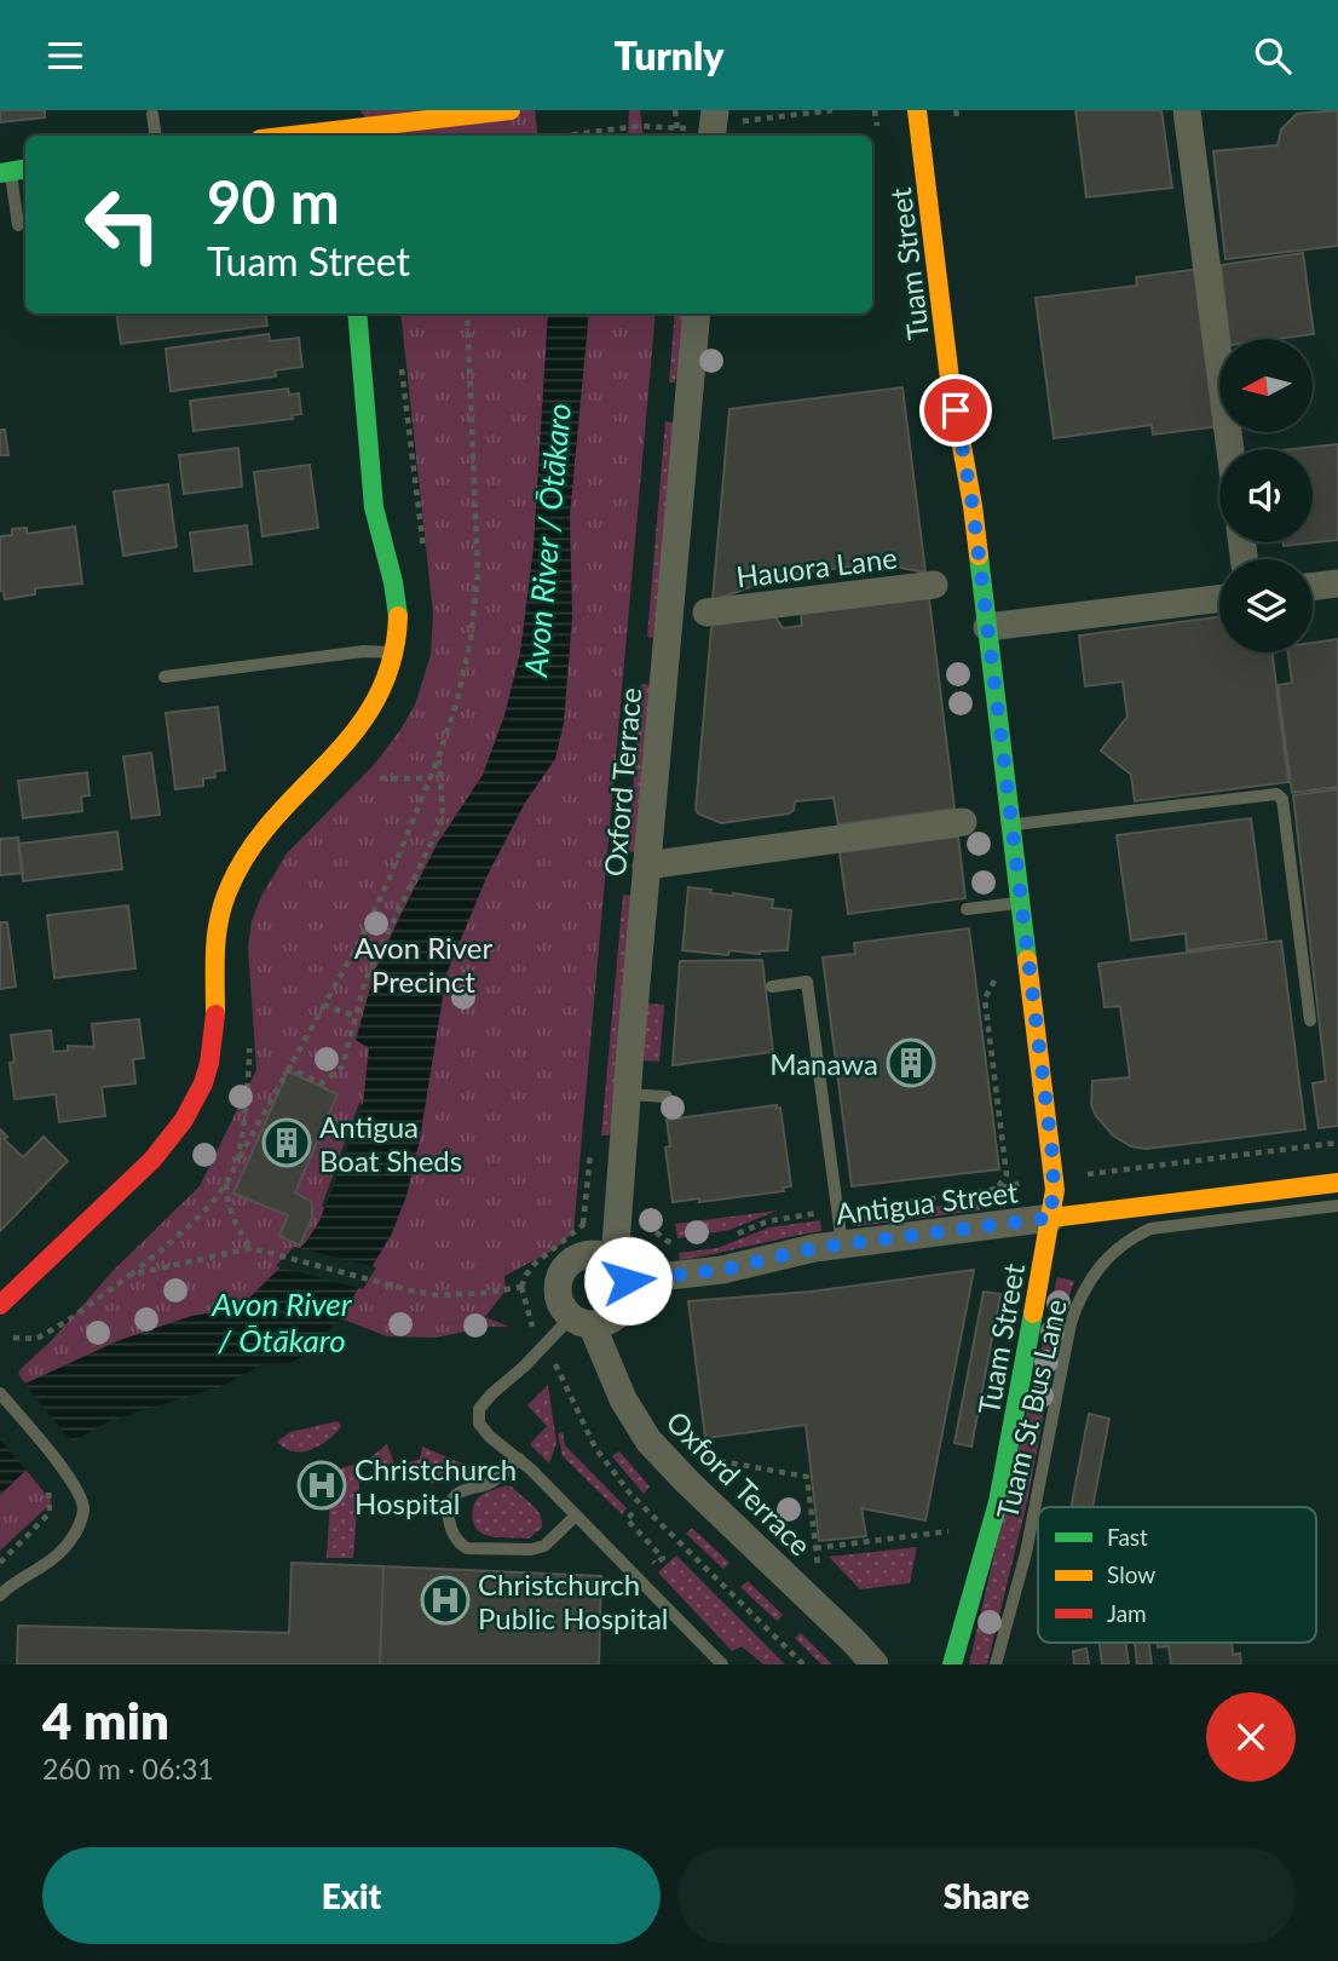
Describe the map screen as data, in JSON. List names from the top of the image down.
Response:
{
  "streets": {
    "main road": ["Tuam Street", "Antigua Street"],
    "street": ["Hauora Lane", "Oxford Terrace"],
    "lane": ["Tuam St Bus Lane"]
  },
  "crossings": [
    ["Tuam Street", "Antigua Street"],
    ["Oxford Terrace", "Antigua Street"]
  ],
  "water": ["Avon River / Ōtākaro"],
  "parks": ["Avon River Precinct"],
  "places": {
    "building": ["Manawa", "Antigua Boat Sheds"],
    "hospital": ["Christchurch Hospital", "Christchurch Public Hospital"]
  },
  "legend": ["Fast", "Slow", "Jam"],
  "north": "left",
  "page": {
    "header": "Turnly",
    "turn": ["90 m", "Tuam Street"],
    "heading": ["4 min", "260 m · 06:31"],
    "buttons": ["Exit", "Share"]
  }
}
